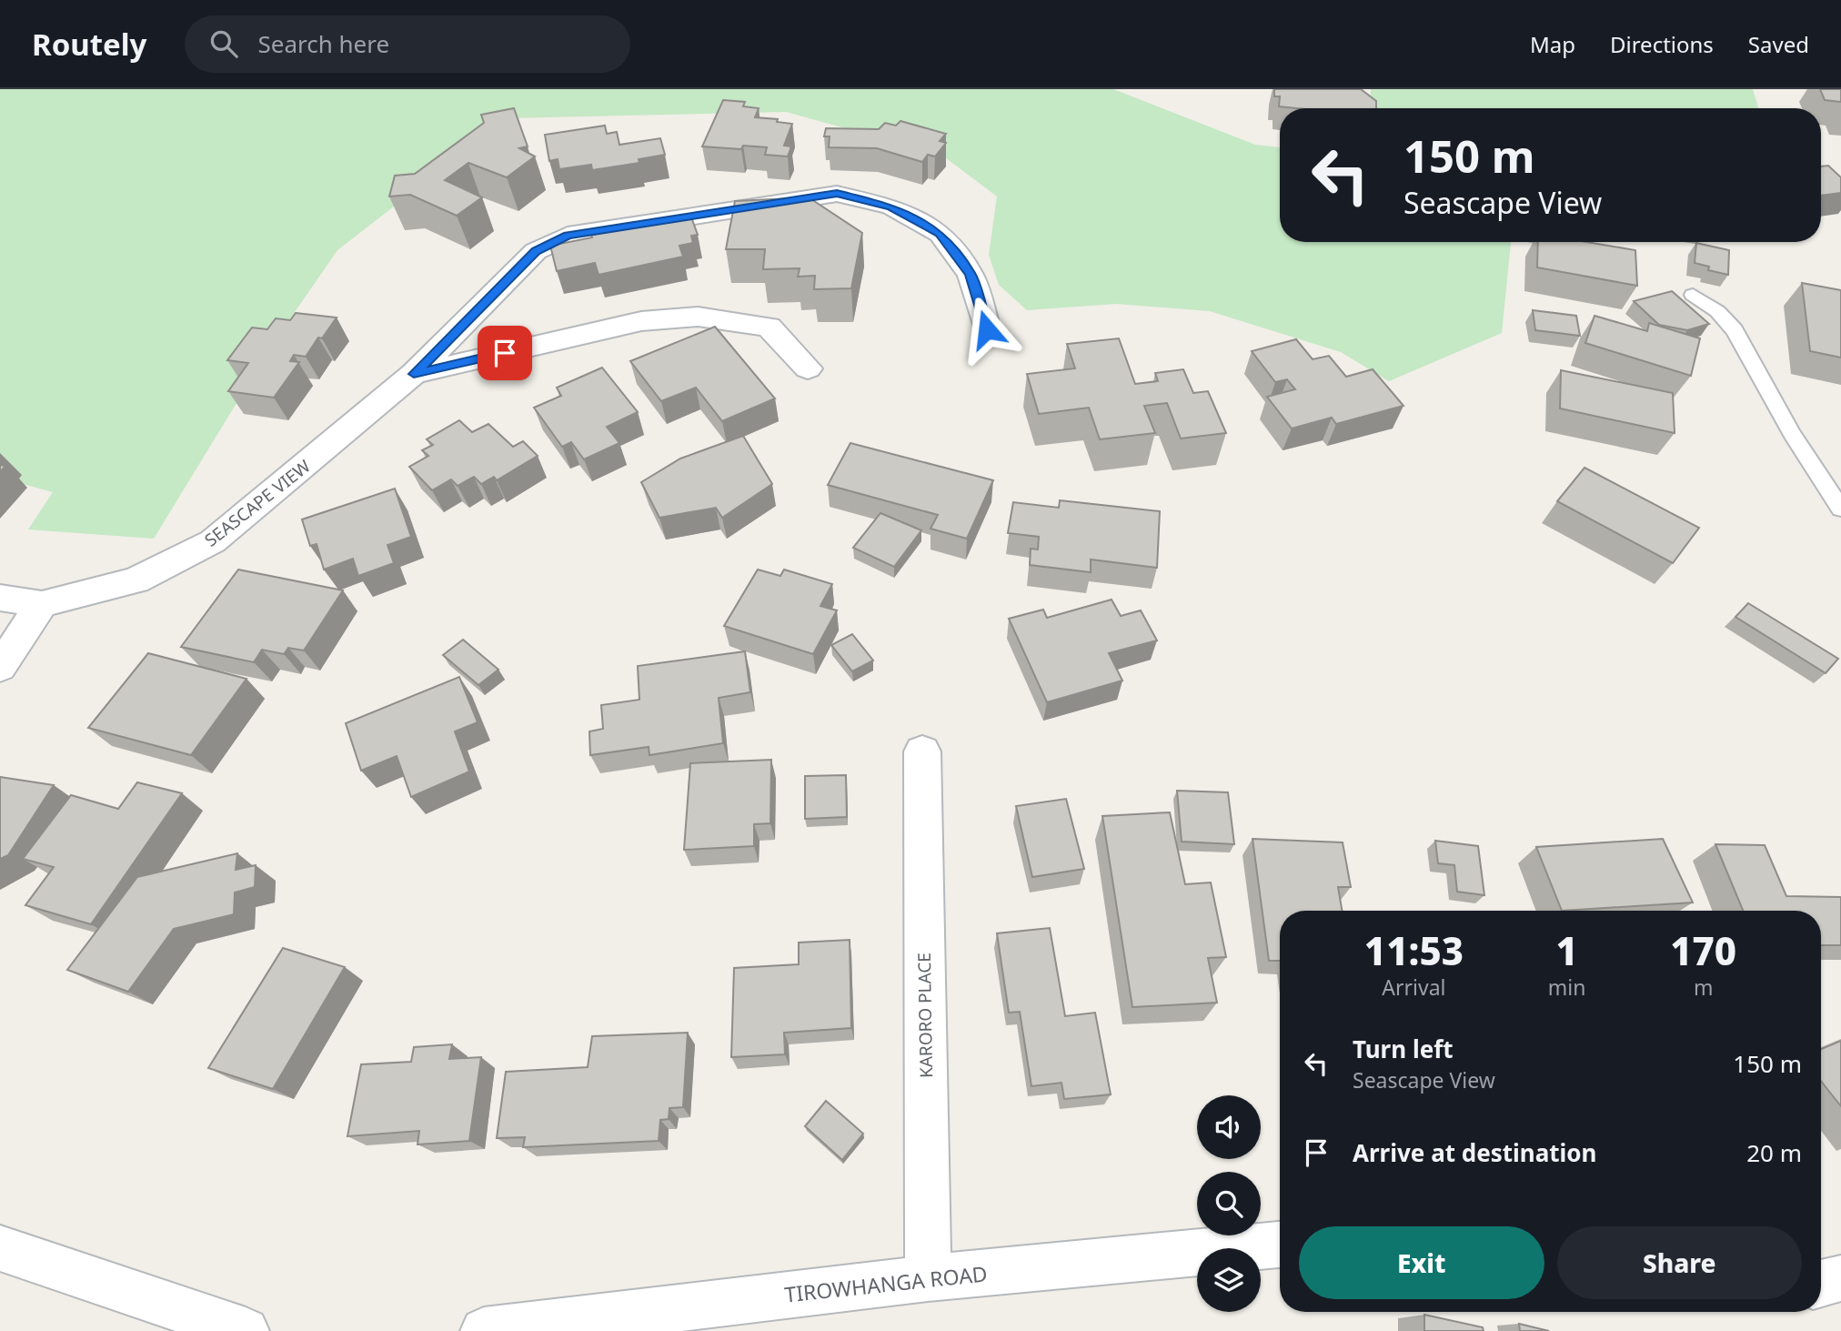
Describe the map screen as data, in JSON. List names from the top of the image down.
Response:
{
  "streets": {
    "street": ["SEASCAPE VIEW", "KARORO PLACE", "TIROWHANGA ROAD"]
  },
  "crossings": [
    ["KARORO PLACE", "TIROWHANGA ROAD"]
  ],
  "page": {
    "header": "Routely",
    "search": "Search here",
    "nav": ["Map", "Directions", "Saved"],
    "turn": ["150 m", "Seascape View"],
    "eta": [
      "11:53",
      "Arrival",
      "1",
      "min",
      "170",
      "m"
    ],
    "list": [
      {
        "name": "Turn left",
        "note": "Seascape View",
        "value": "150 m"
      },
      {
        "name": "Arrive at destination",
        "value": "20 m"
      }
    ],
    "buttons": ["Exit", "Share"]
  }
}
